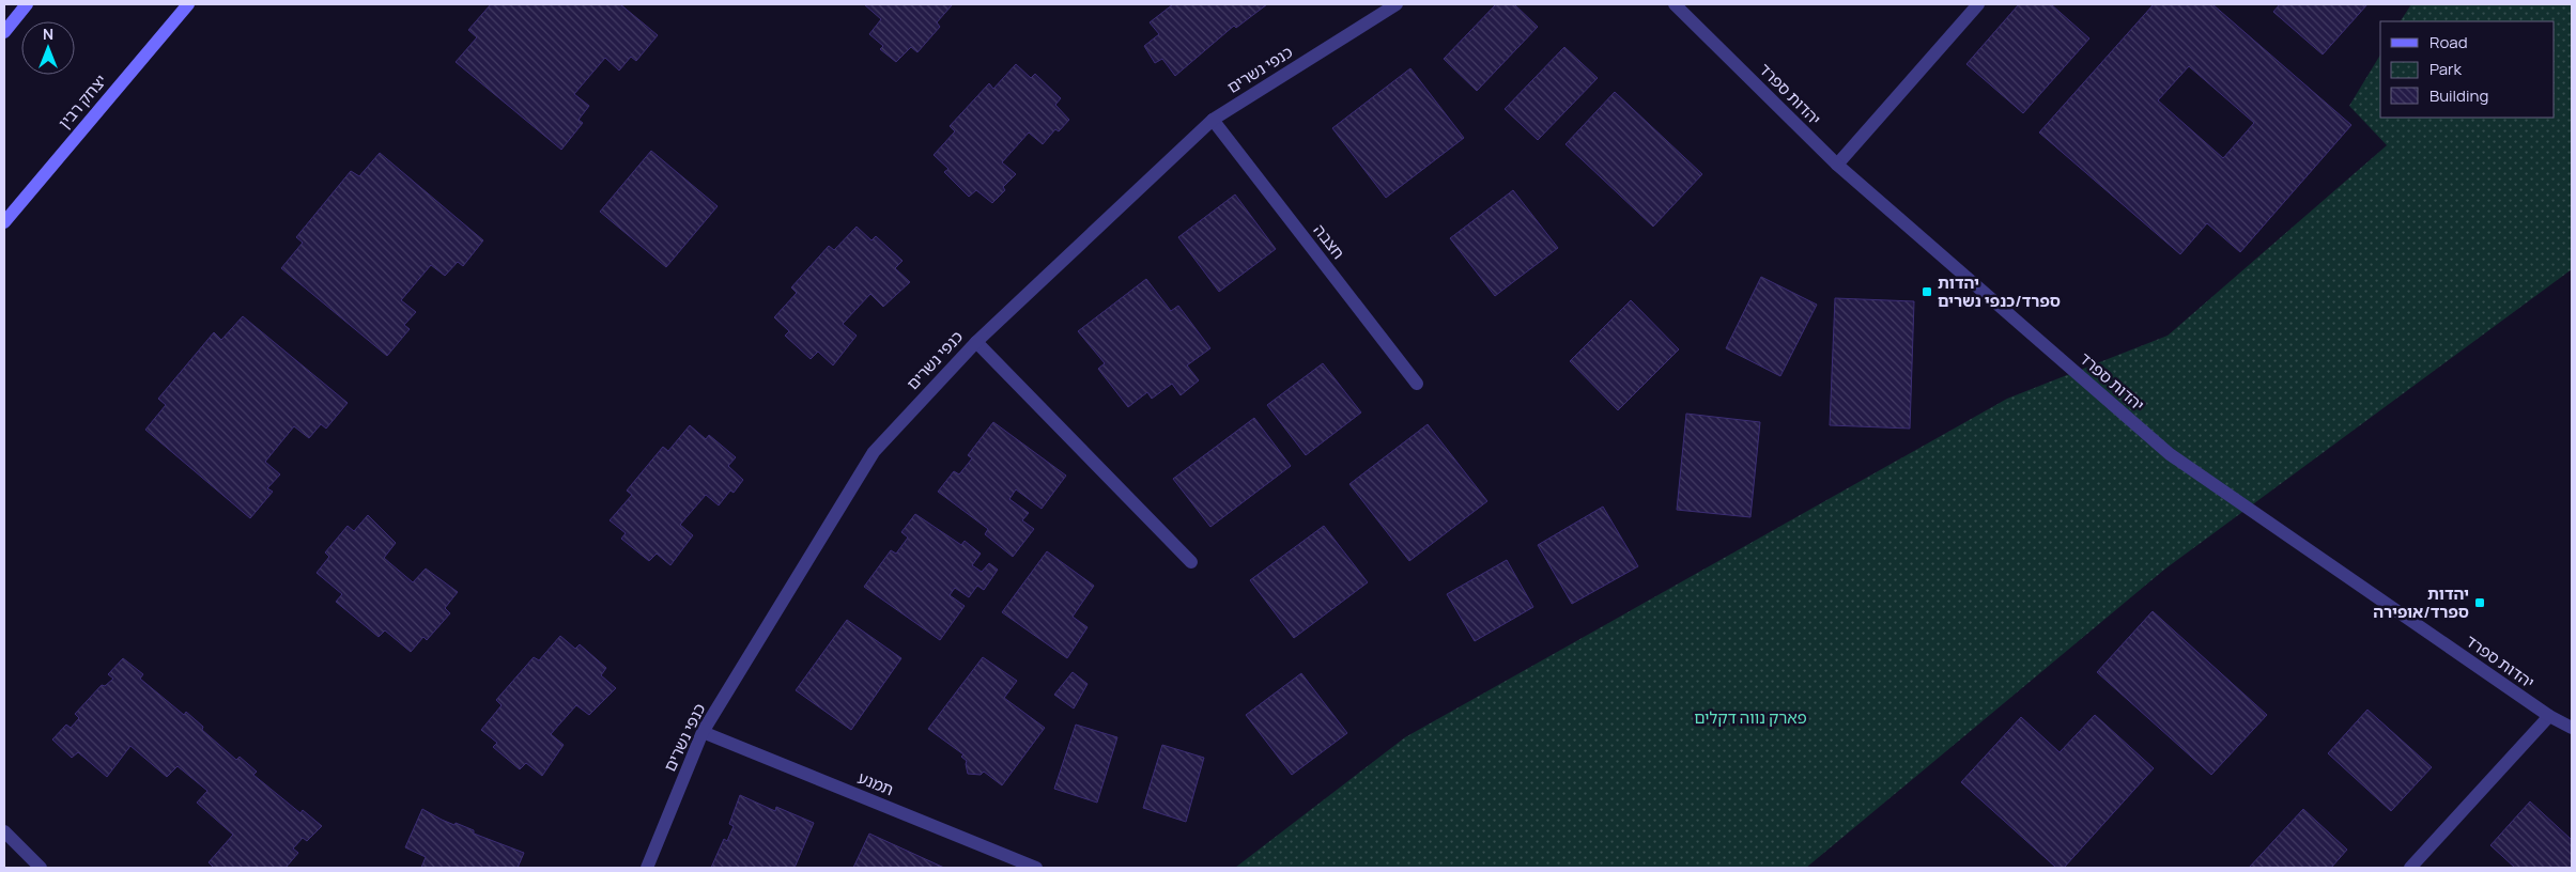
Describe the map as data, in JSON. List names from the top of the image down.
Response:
{
  "streets": {
    "main road": ["יצחק רבין"],
    "street": [
      "כנפי נשרים",
      "יהדות ספרד",
      "חצבה",
      "תמנע"
    ]
  },
  "crossings": [
    ["כנפי נשרים", "חצבה"],
    ["כנפי נשרים", "תמנע"]
  ],
  "parks": ["פארק נווה דקלים"],
  "places": {
    "transit": ["יהדות ספרד/כנפי נשרים", "יהדות ספרד/אופירה"]
  },
  "legend": ["Road", "Park", "Building"],
  "north": "top"
}
